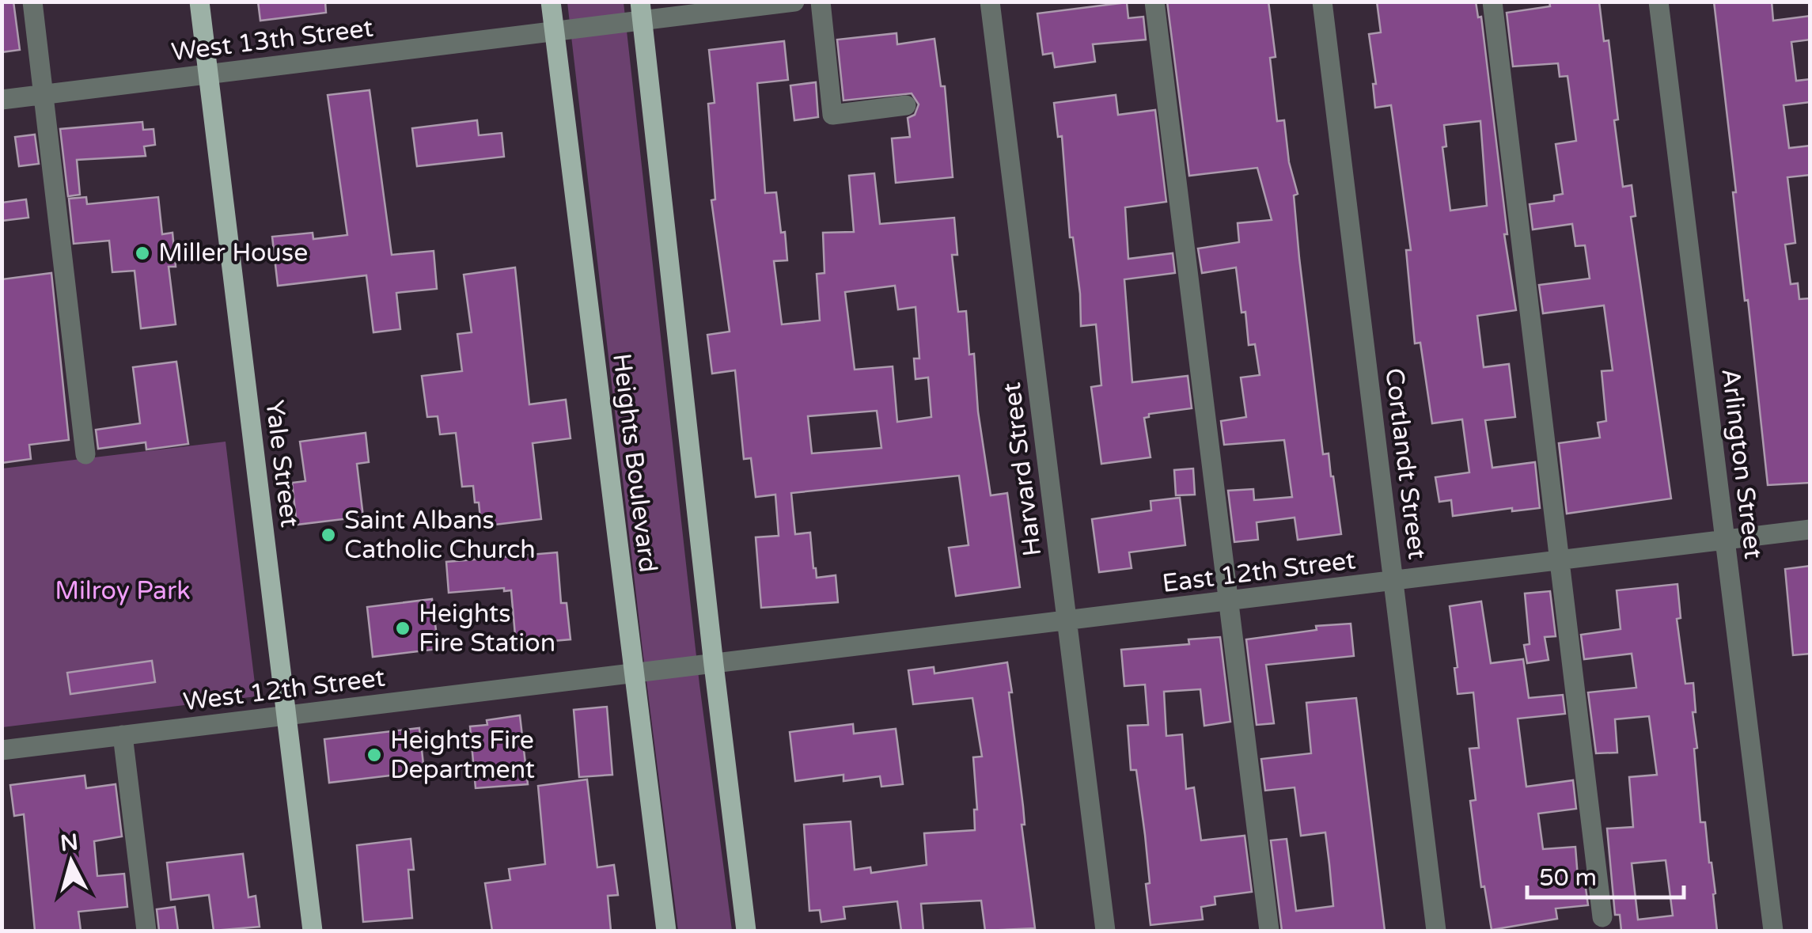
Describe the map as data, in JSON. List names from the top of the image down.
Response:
{
  "streets": {
    "main road": ["Heights Boulevard", "Yale Street"],
    "street": [
      "West 13th Street",
      "Cortlandt Street",
      "Arlington Street",
      "Harvard Street",
      "East 12th Street",
      "West 12th Street"
    ]
  },
  "crossings": [
    ["West 13th Street", "Heights Boulevard"],
    ["West 13th Street", "Yale Street"],
    ["Heights Boulevard", "West 12th Street"],
    ["Yale Street", "West 12th Street"],
    ["Cortlandt Street", "East 12th Street"],
    ["Arlington Street", "East 12th Street"],
    ["Harvard Street", "East 12th Street"],
    ["East 12th Street", "West 12th Street"]
  ],
  "parks": ["Milroy Park"],
  "places": [
    "Miller House",
    "Saint Albans Catholic Church",
    "Heights Fire Station",
    "Heights Fire Department"
  ],
  "scale_bar": "50 m",
  "north": "top"
}
